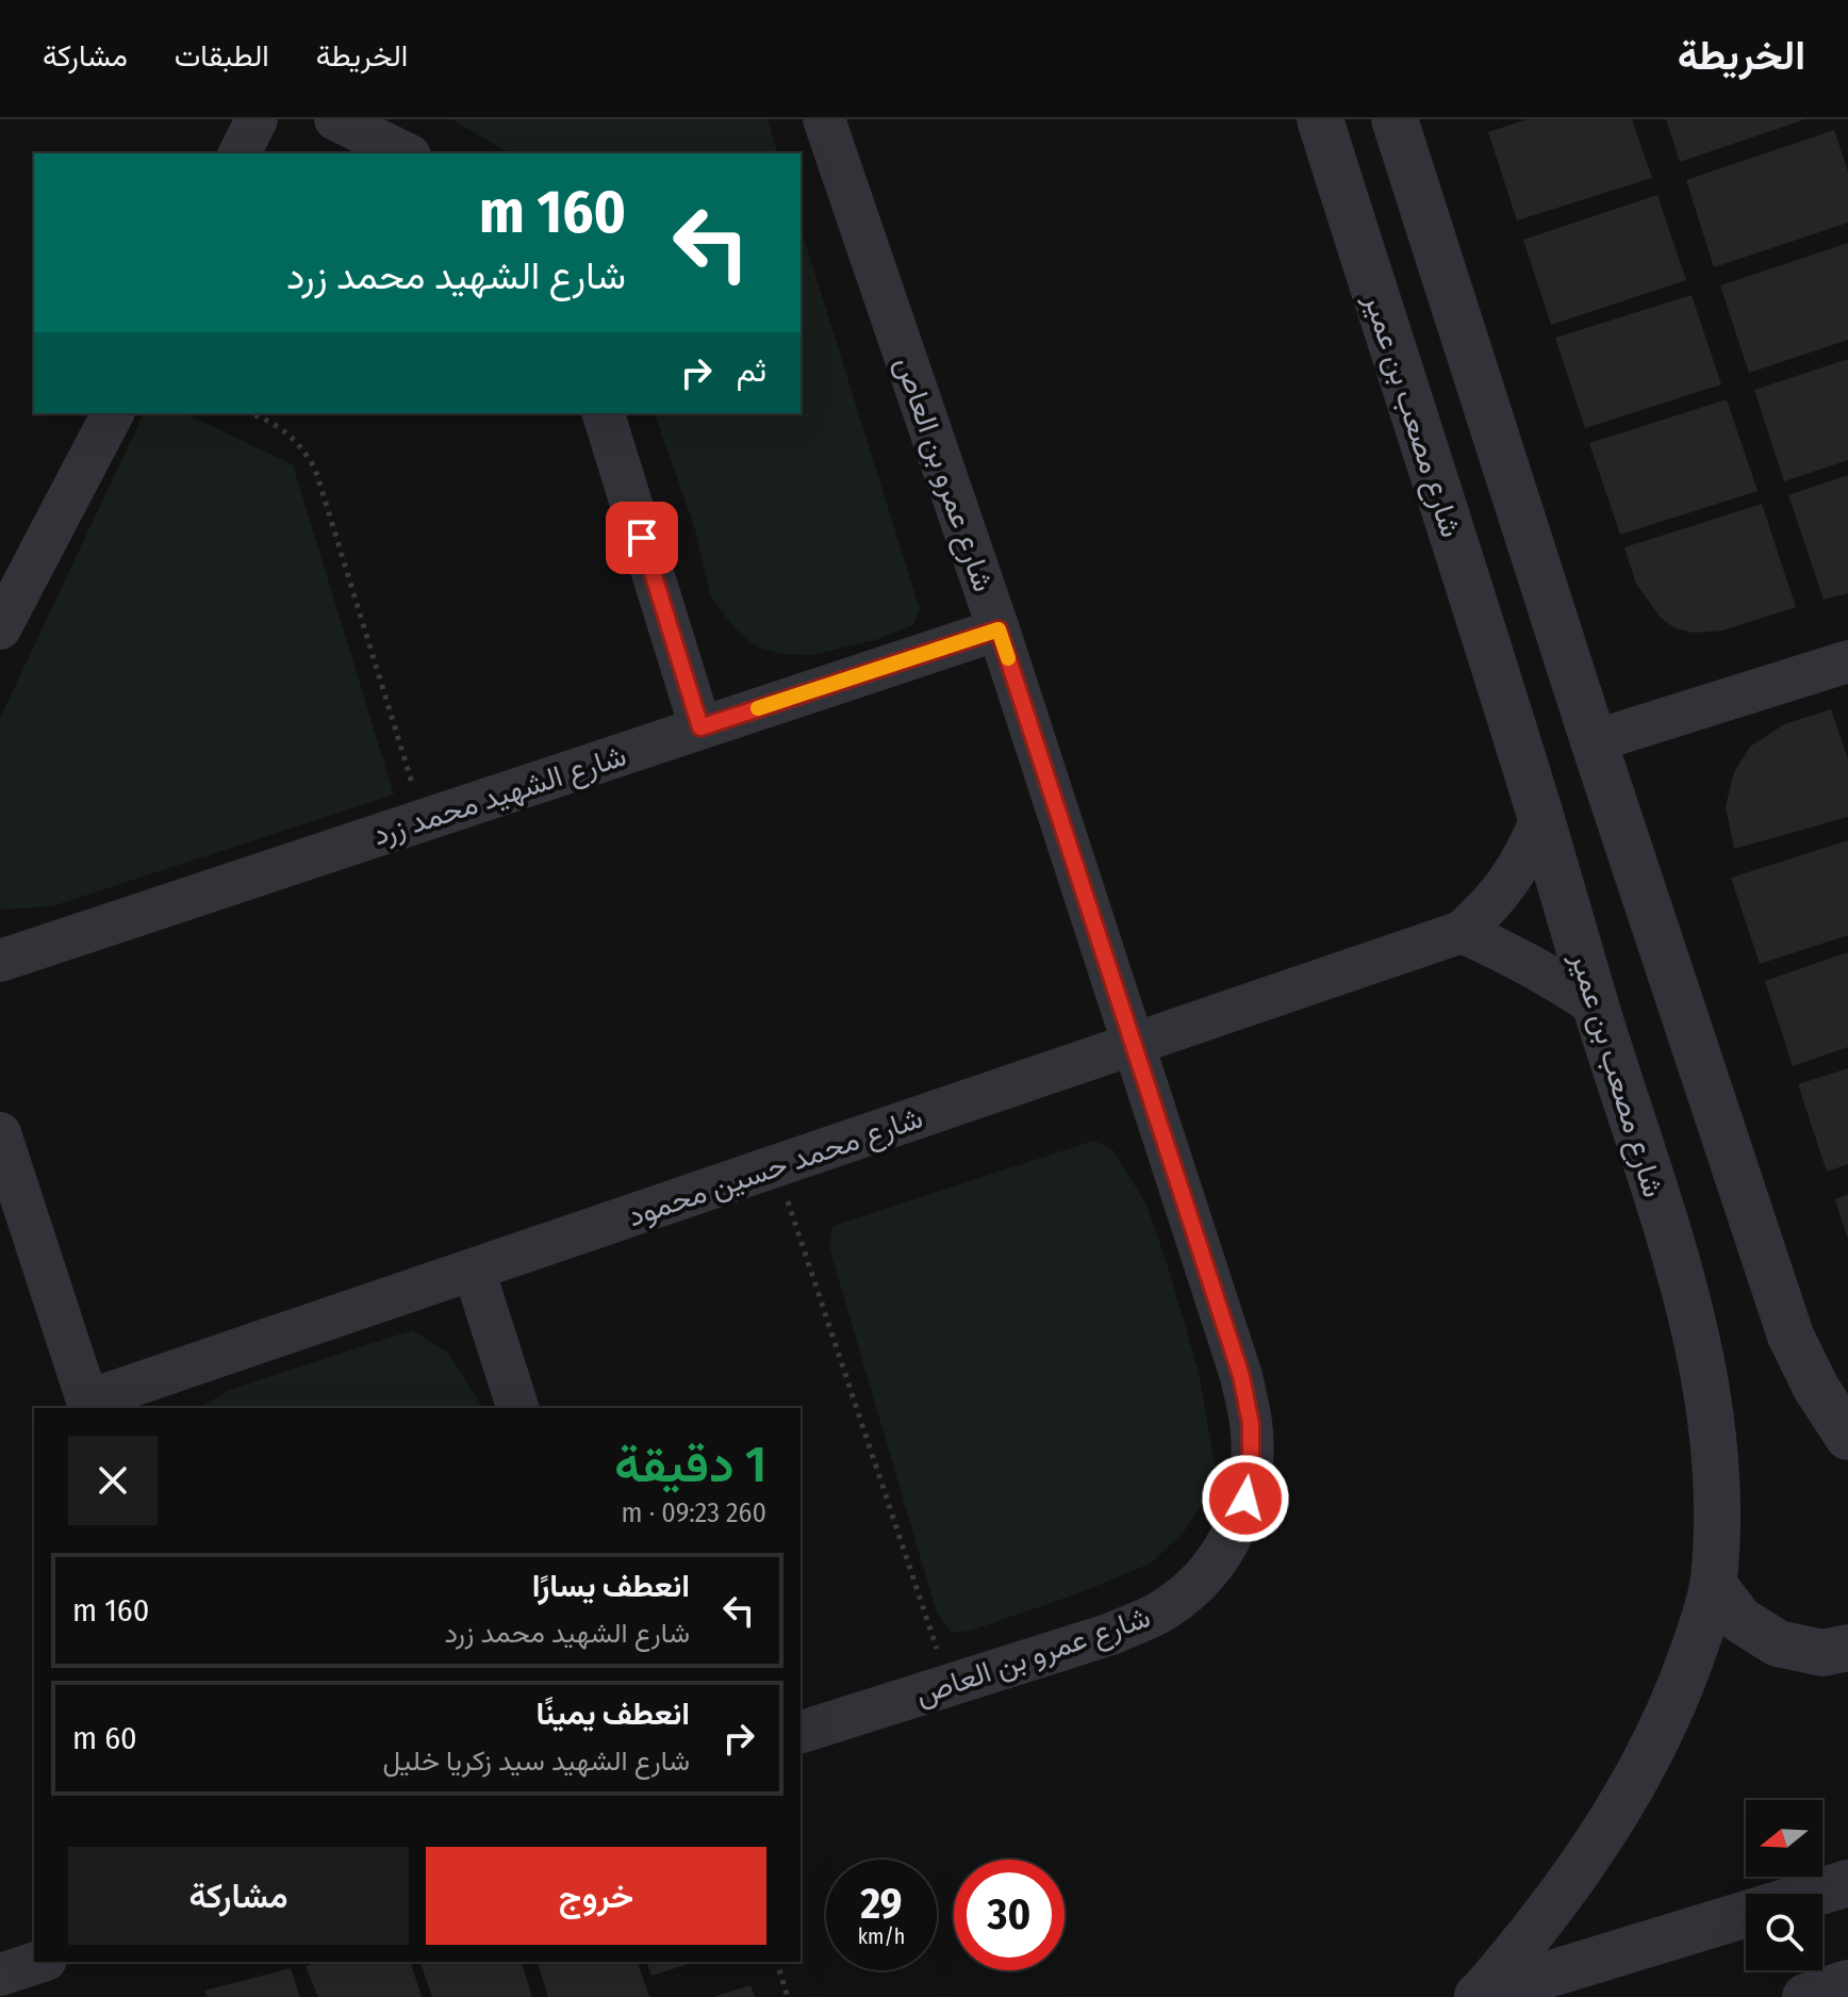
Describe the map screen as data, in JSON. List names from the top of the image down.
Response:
{
  "streets": {
    "street": [
      "شارع مصعب بن عمير",
      "شارع عمرو بن العاص",
      "شارع الشهيد محمد زرد",
      "شارع محمد حسين محمود"
    ]
  },
  "crossings": [
    ["شارع مصعب بن عمير", "شارع محمد حسين محمود"],
    ["شارع عمرو بن العاص", "شارع الشهيد محمد زرد"],
    ["شارع عمرو بن العاص", "شارع محمد حسين محمود"]
  ],
  "north": "left",
  "page": {
    "header": "الخريطة",
    "nav": ["الخريطة", "الطبقات", "مشاركة"],
    "turn": ["160 m", "شارع الشهيد محمد زرد"],
    "then": "ثم",
    "heading": ["1 دقيقة", "260 m · 09:23"],
    "list": [
      {
        "name": "انعطف يسارًا",
        "note": "شارع الشهيد محمد زرد",
        "value": "160 m"
      },
      {
        "name": "انعطف يمينًا",
        "note": "شارع الشهيد سيد زكريا خليل",
        "value": "60 m"
      }
    ],
    "buttons": ["خروج", "مشاركة"],
    "speed": "29 km/h",
    "limit": "30"
  }
}
